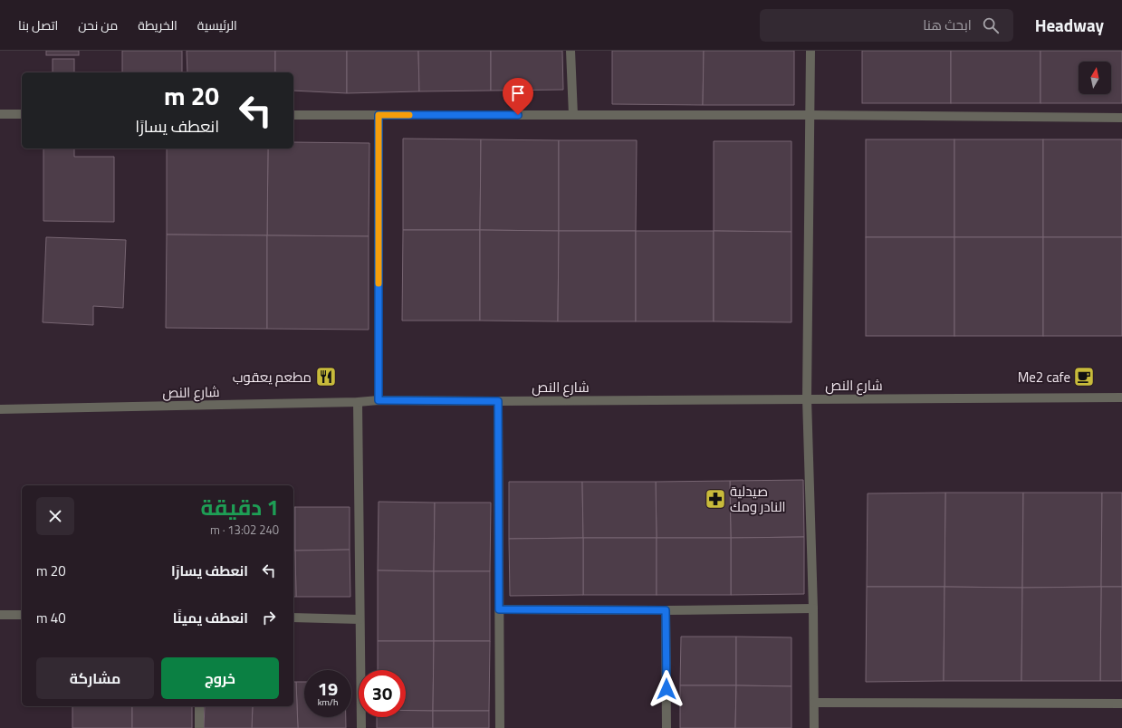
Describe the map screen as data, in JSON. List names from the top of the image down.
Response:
{
  "streets": {
    "street": ["شارع النص"]
  },
  "places": {
    "restaurant": ["مطعم يعقوب"],
    "cafe": ["Me2 cafe"],
    "pharmacy": ["صيدلية النادر ومك"]
  },
  "north": "top",
  "page": {
    "header": "Headway",
    "search": "ابحث هنا",
    "nav": [
      "الرئيسية",
      "الخريطة",
      "من نحن",
      "اتصل بنا"
    ],
    "turn": ["20 m", "انعطف يسارًا"],
    "heading": ["1 دقيقة", "240 m · 13:02"],
    "list": [
      {
        "name": "انعطف يسارًا",
        "value": "20 m"
      },
      {
        "name": "انعطف يمينًا",
        "value": "40 m"
      }
    ],
    "buttons": ["خروج", "مشاركة"],
    "speed": "19 km/h",
    "limit": "30"
  }
}
